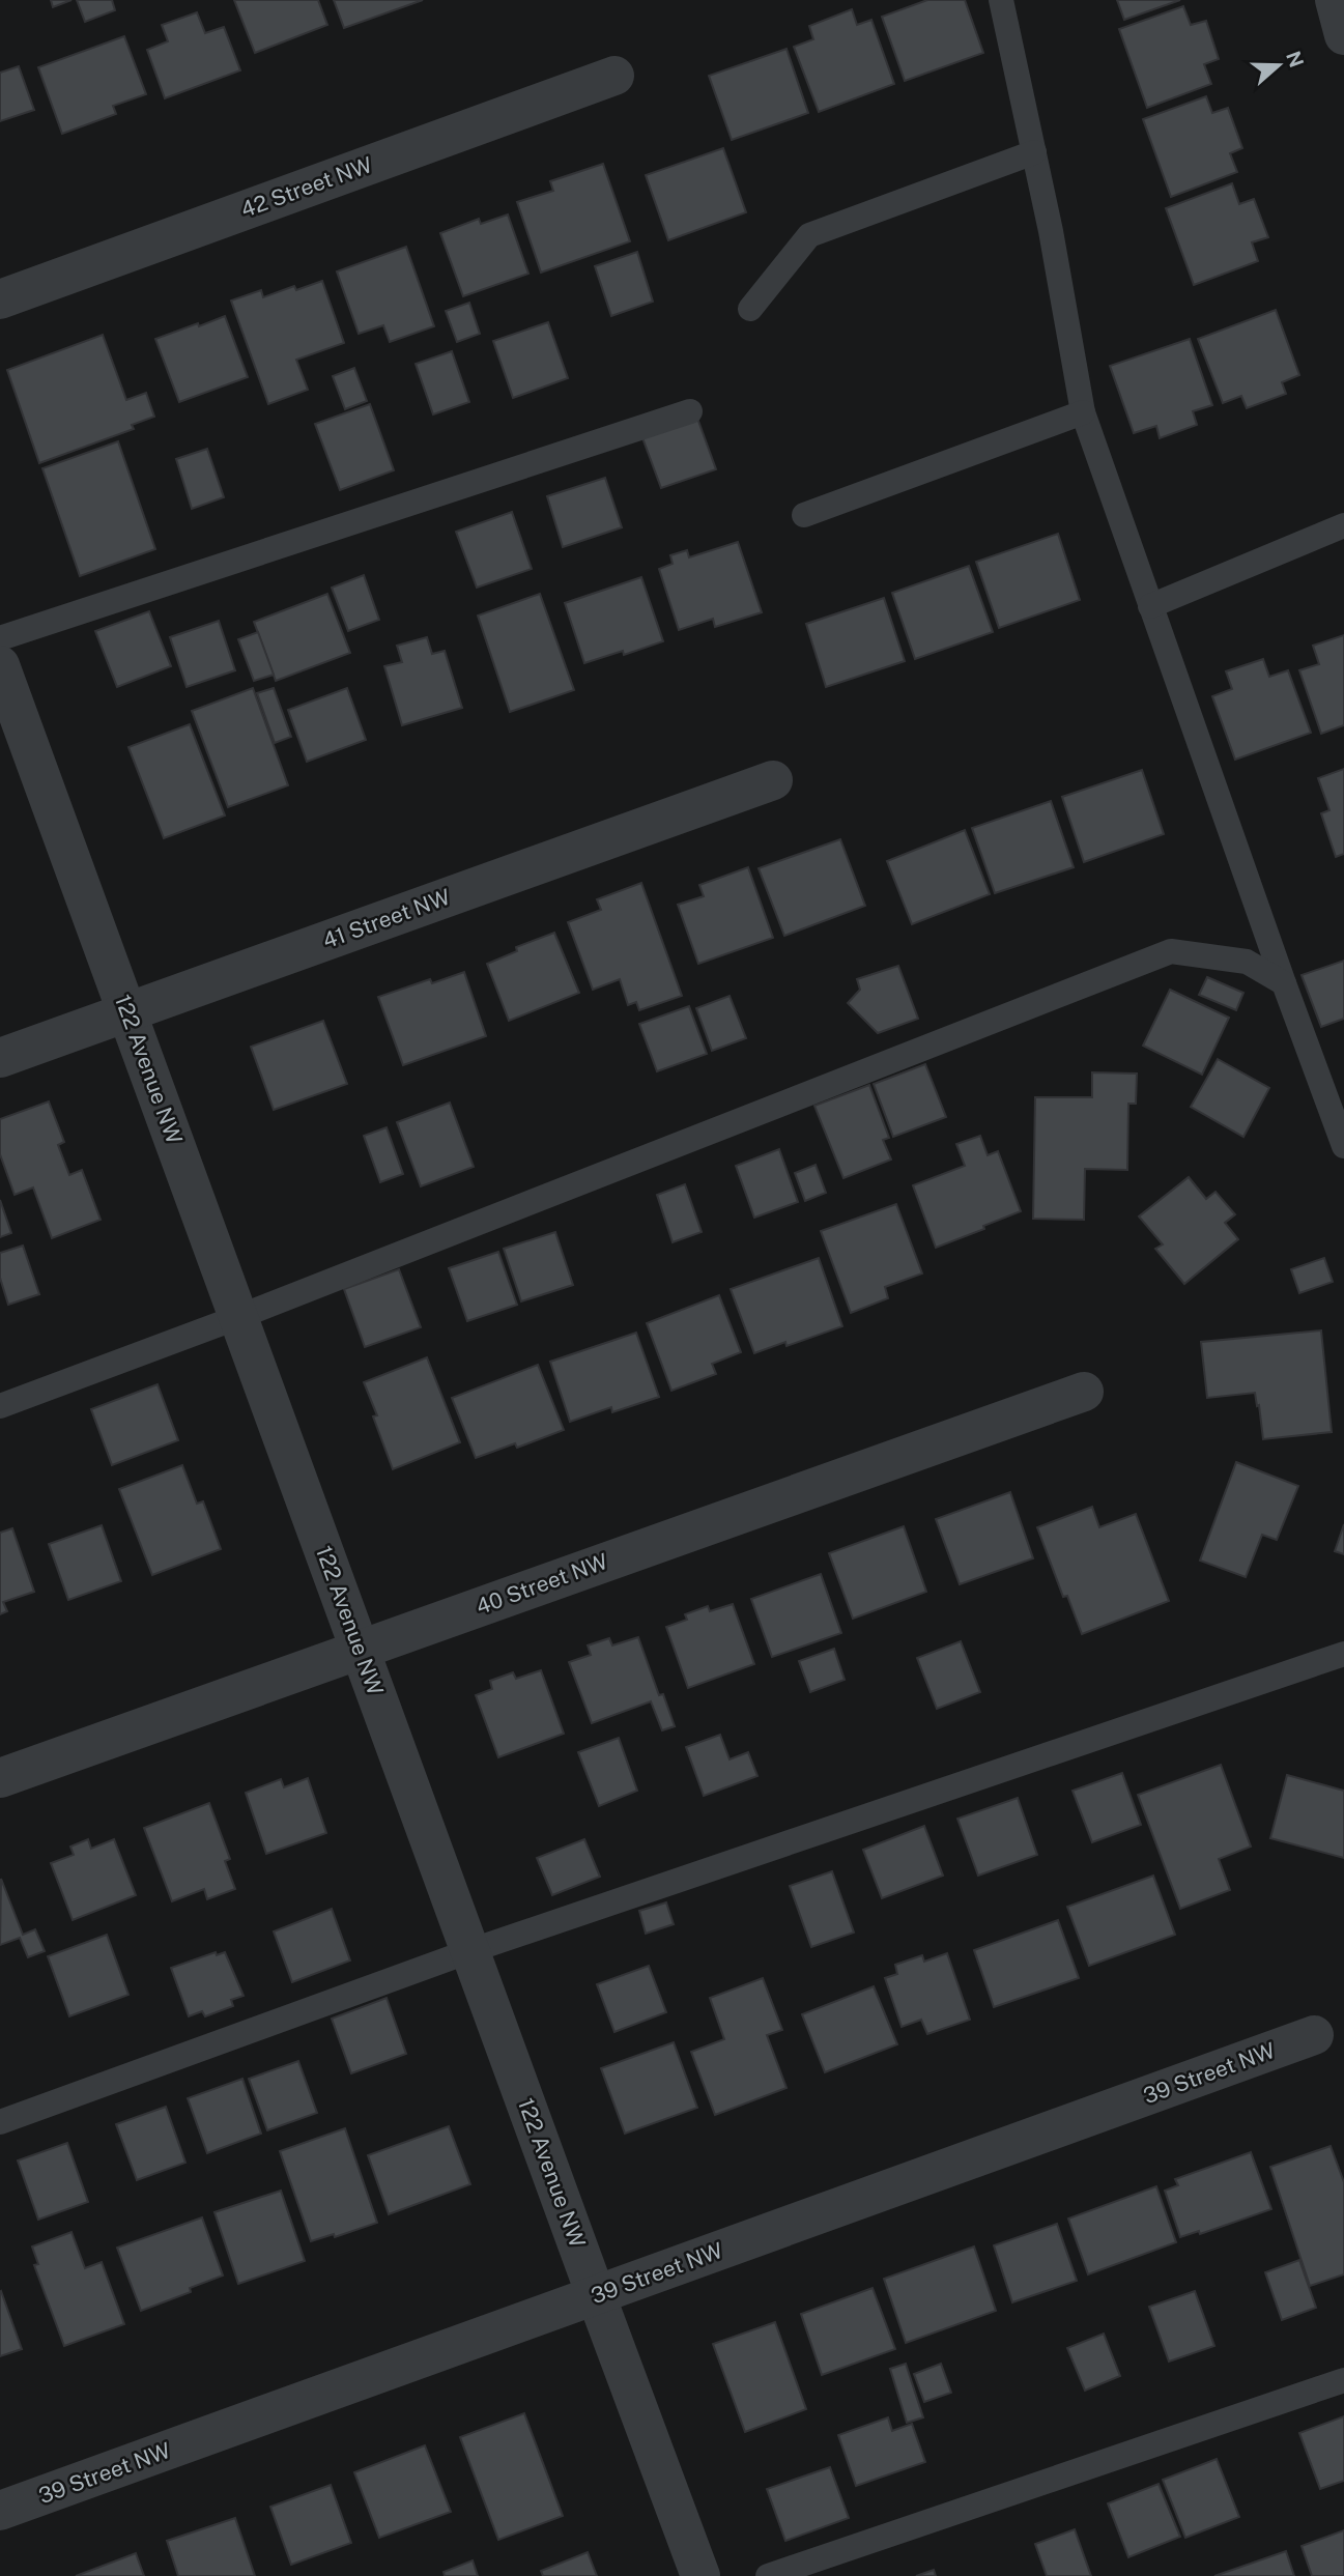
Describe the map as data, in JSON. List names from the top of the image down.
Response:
{
  "streets": {
    "street": [
      "42 Street NW",
      "41 Street NW",
      "122 Avenue NW",
      "40 Street NW",
      "39 Street NW"
    ]
  },
  "crossings": [
    ["41 Street NW", "122 Avenue NW"],
    ["122 Avenue NW", "40 Street NW"],
    ["122 Avenue NW", "39 Street NW"]
  ],
  "north": "right"
}
